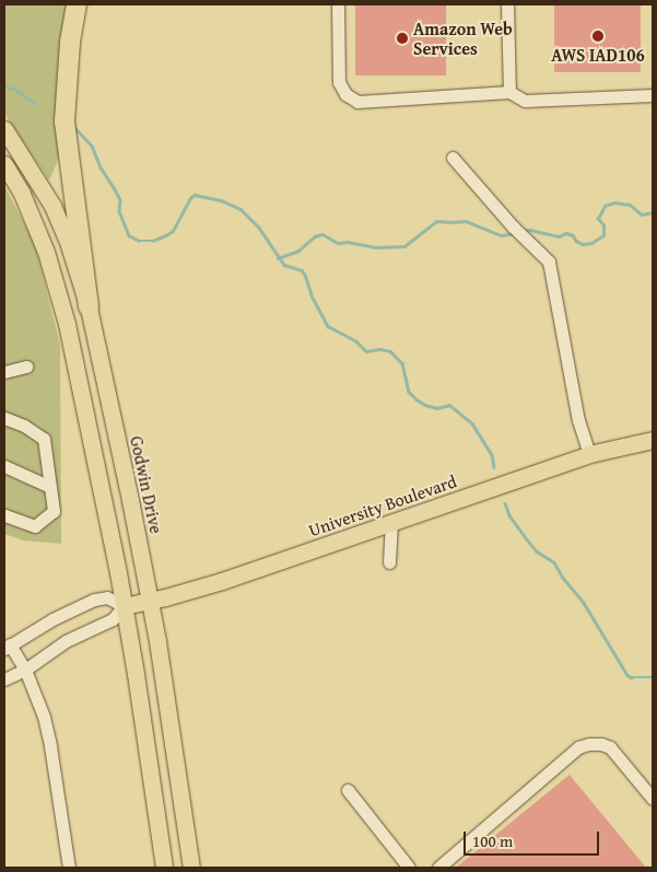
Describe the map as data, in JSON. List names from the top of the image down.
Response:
{
  "streets": {
    "main road": ["Godwin Drive", "University Boulevard"]
  },
  "crossings": [
    ["Godwin Drive", "University Boulevard"]
  ],
  "places": ["AWS IAD106", "Amazon Web Services"],
  "scale_bar": "100 m"
}
